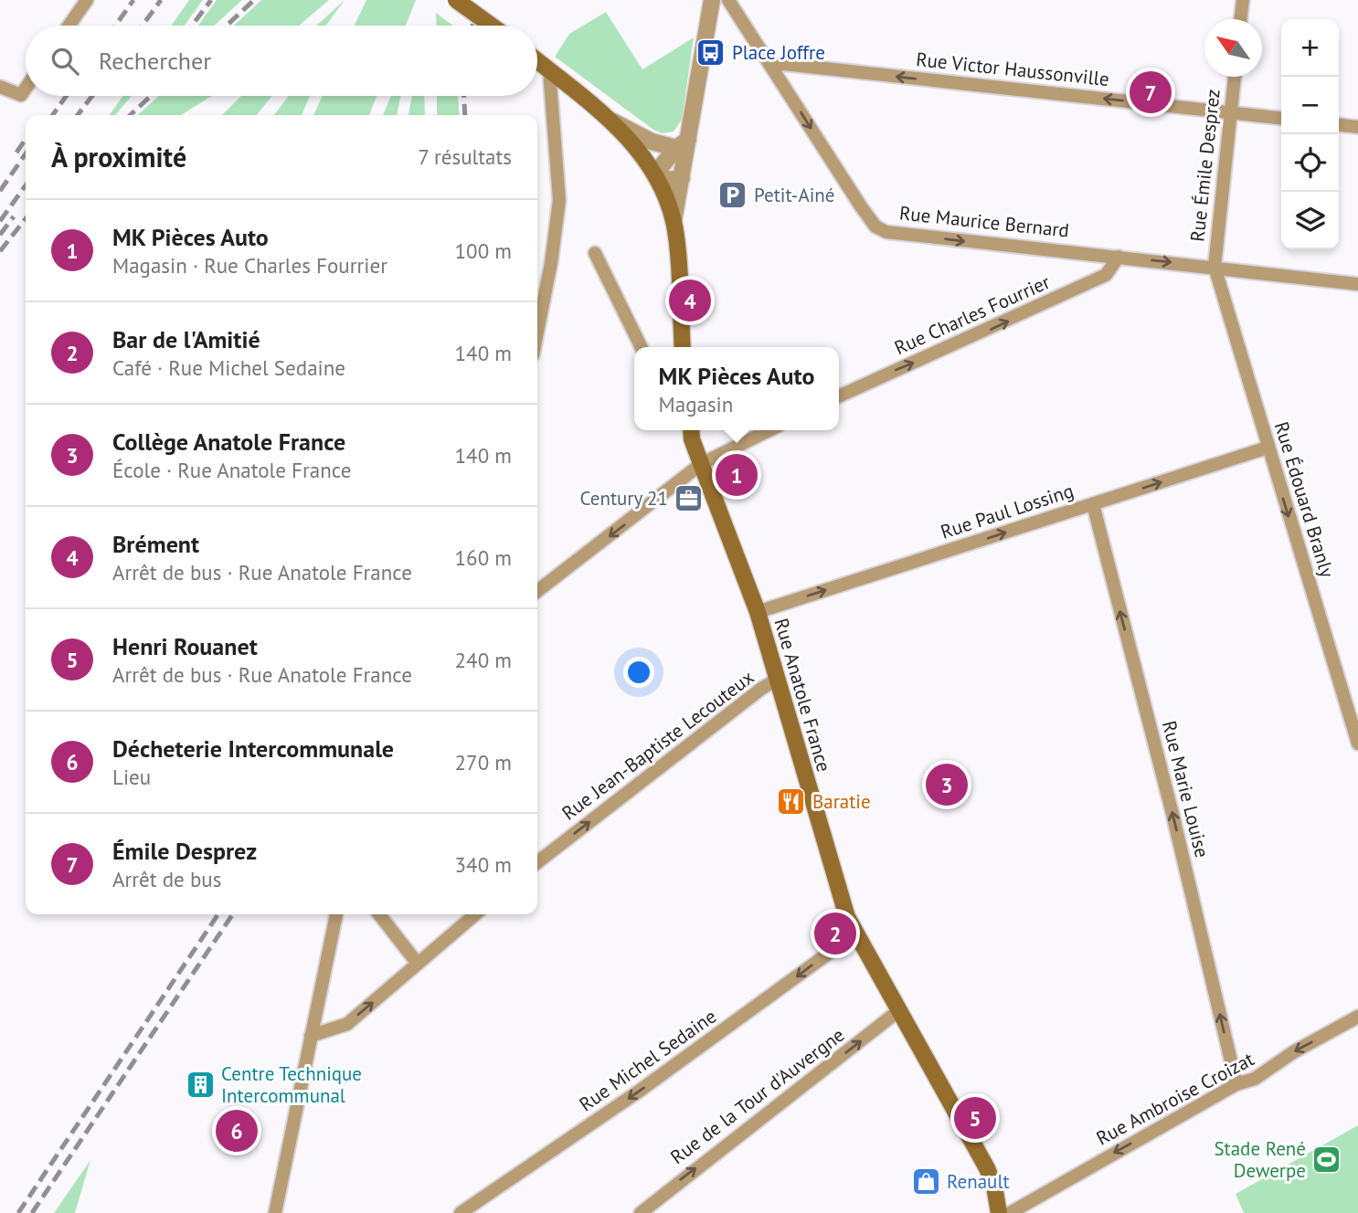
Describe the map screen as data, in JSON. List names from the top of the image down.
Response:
{
  "streets": {
    "main road": ["Rue Anatole France"],
    "street": [
      "Rue Victor Haussonville",
      "Rue Émile Desprez",
      "Rue Maurice Bernard",
      "Rue Charles Fourrier",
      "Rue Édouard Branly",
      "Rue Paul Lossing",
      "Rue Jean-Baptiste Lecouteux",
      "Rue Marie Louise",
      "Rue Michel Sedaine",
      "Rue de la Tour d'Auvergne",
      "Rue Ambroise Croizat"
    ]
  },
  "crossings": [
    ["Rue Victor Haussonville", "Rue Émile Desprez"],
    ["Rue Victor Haussonville", "Rue Maurice Bernard"],
    ["Rue Émile Desprez", "Rue Maurice Bernard"],
    ["Rue Émile Desprez", "Rue Édouard Branly"],
    ["Rue Maurice Bernard", "Rue Charles Fourrier"],
    ["Rue Maurice Bernard", "Rue Édouard Branly"],
    ["Rue Édouard Branly", "Rue Paul Lossing"],
    ["Rue Paul Lossing", "Rue Anatole France"],
    ["Rue Paul Lossing", "Rue Marie Louise"],
    ["Rue Anatole France", "Rue Jean-Baptiste Lecouteux"],
    ["Rue Anatole France", "Rue Michel Sedaine"],
    ["Rue Anatole France", "Rue de la Tour d'Auvergne"],
    ["Rue Marie Louise", "Rue Ambroise Croizat"]
  ],
  "one_way": [
    "Rue Victor Haussonville",
    "Rue Maurice Bernard",
    "Rue Charles Fourrier",
    "Rue Édouard Branly",
    "Rue Paul Lossing",
    "Rue Jean-Baptiste Lecouteux",
    "Rue Marie Louise",
    "Rue Michel Sedaine",
    "Rue de la Tour d'Auvergne",
    "Rue Ambroise Croizat"
  ],
  "places": {
    "bus stop": ["Place Joffre"],
    "parking": ["Petit-Ainé"],
    "office": ["Century 21"],
    "restaurant": ["Baratie"],
    "building": ["Centre Technique Intercommunal"],
    "sports": ["Stade René Dewerpe"],
    "shop": ["Renault"]
  },
  "north": "top left",
  "page": {
    "map_buttons": ["+", "−"],
    "search": "Rechercher",
    "pins": [
      "7",
      "4",
      "1",
      "3",
      "2",
      "5",
      "6"
    ],
    "heading": ["À proximité", "7 résultats"],
    "list": [
      {
        "mark": "1",
        "name": "MK Pièces Auto",
        "note": "Magasin · Rue Charles Fourrier",
        "value": "100 m"
      },
      {
        "mark": "2",
        "name": "Bar de l'Amitié",
        "note": "Café · Rue Michel Sedaine",
        "value": "140 m"
      },
      {
        "mark": "3",
        "name": "Collège Anatole France",
        "note": "École · Rue Anatole France",
        "value": "140 m"
      },
      {
        "mark": "4",
        "name": "Brément",
        "note": "Arrêt de bus · Rue Anatole France",
        "value": "160 m"
      },
      {
        "mark": "5",
        "name": "Henri Rouanet",
        "note": "Arrêt de bus · Rue Anatole France",
        "value": "240 m"
      },
      {
        "mark": "6",
        "name": "Décheterie Intercommunale",
        "note": "Lieu",
        "value": "270 m"
      },
      {
        "mark": "7",
        "name": "Émile Desprez",
        "note": "Arrêt de bus",
        "value": "340 m"
      }
    ],
    "popup": ["MK Pièces Auto", "Magasin"]
  }
}
